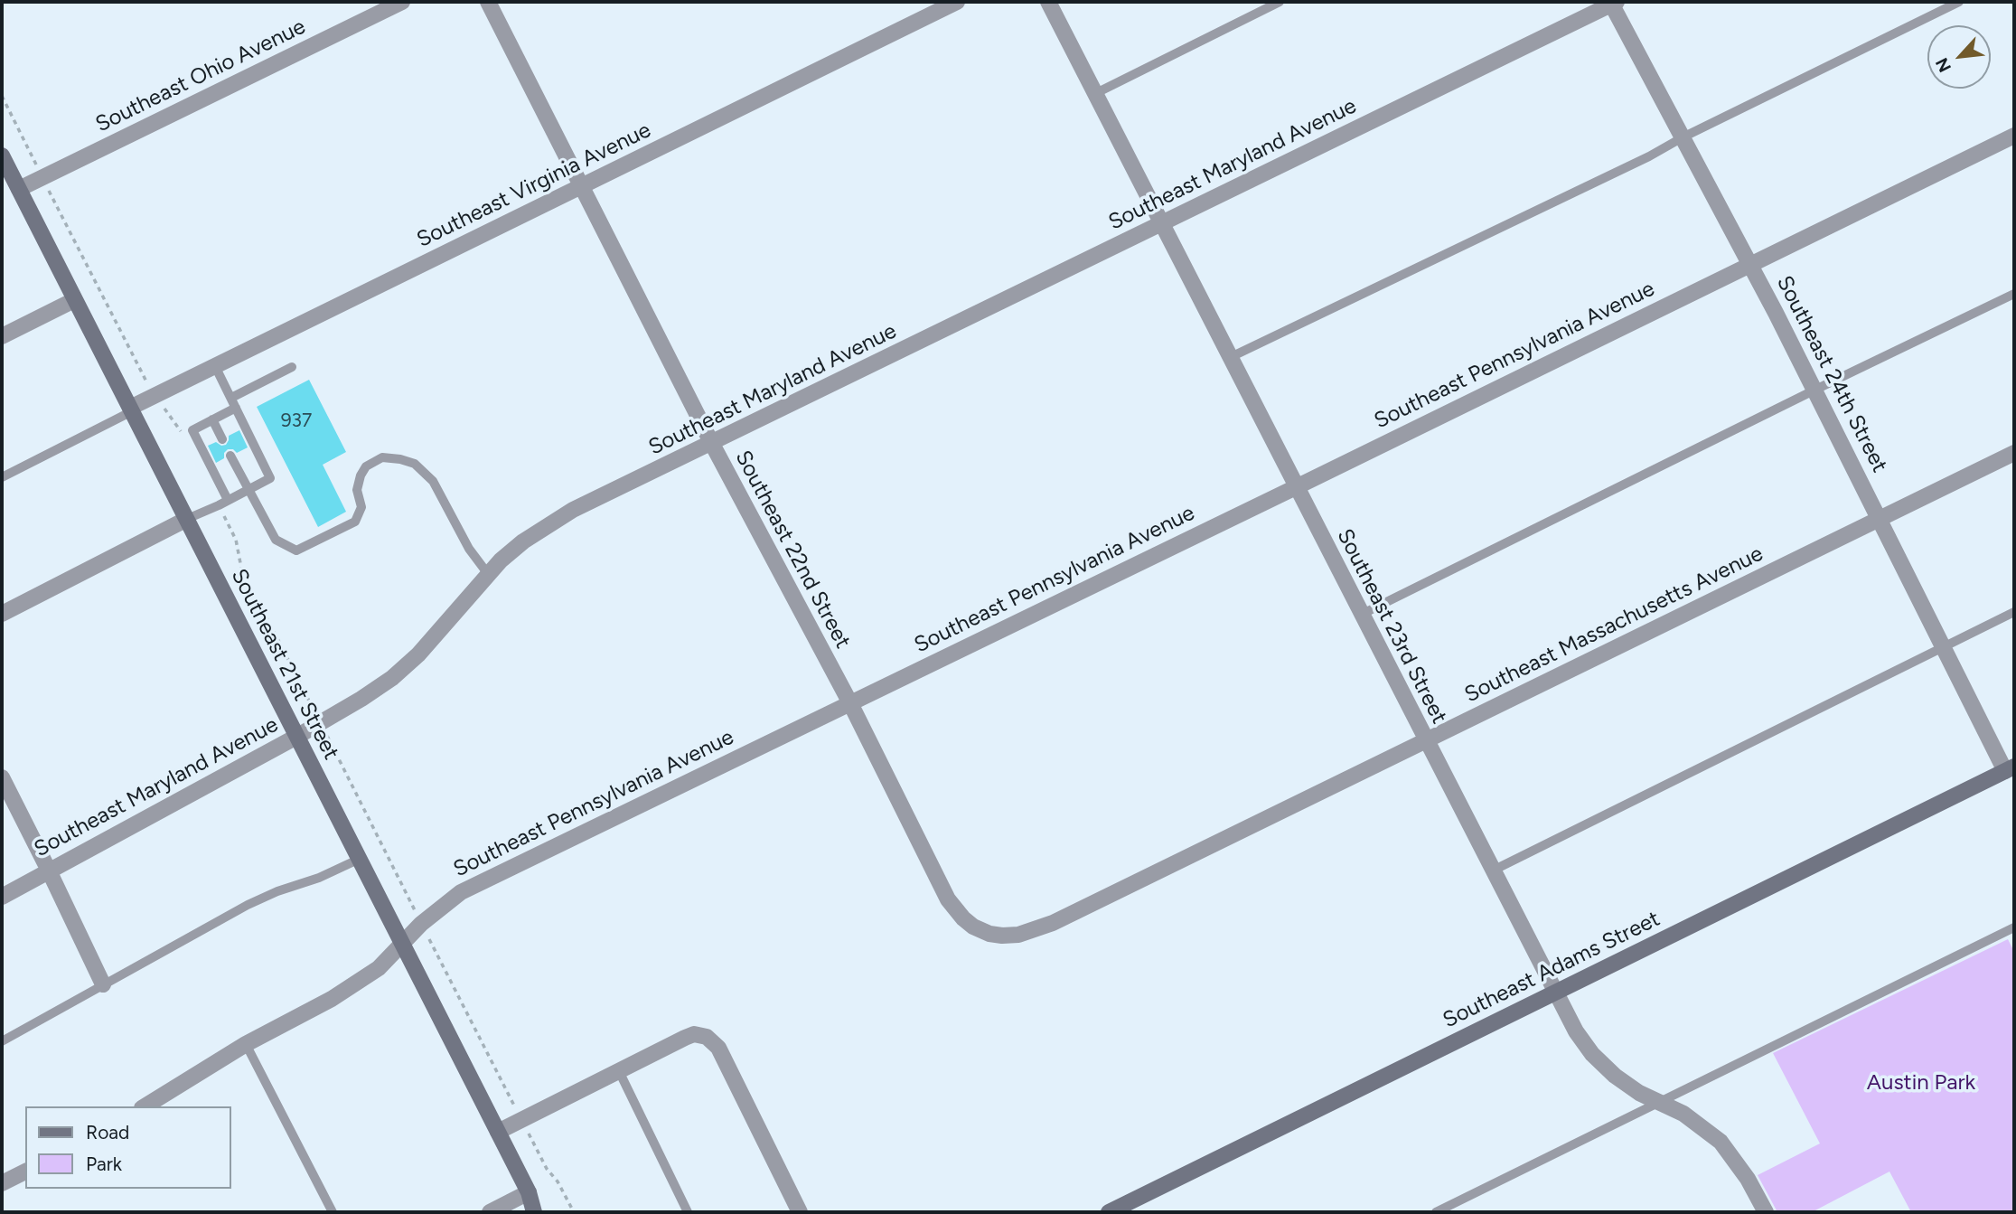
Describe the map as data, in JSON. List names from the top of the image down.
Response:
{
  "streets": {
    "main road": ["Southeast 21st Street", "Southeast Adams Street"],
    "street": [
      "Southeast Ohio Avenue",
      "Southeast Maryland Avenue",
      "Southeast Virginia Avenue",
      "Southeast Pennsylvania Avenue",
      "Southeast 24th Street",
      "Southeast 22nd Street",
      "Southeast Massachusetts Avenue",
      "Southeast 23rd Street"
    ]
  },
  "crossings": [
    ["Southeast Ohio Avenue", "Southeast 21st Street"],
    ["Southeast Maryland Avenue", "Southeast 24th Street"],
    ["Southeast Maryland Avenue", "Southeast 22nd Street"],
    ["Southeast Maryland Avenue", "Southeast 23rd Street"],
    ["Southeast Maryland Avenue", "Southeast 21st Street"],
    ["Southeast Virginia Avenue", "Southeast 22nd Street"],
    ["Southeast Virginia Avenue", "Southeast 21st Street"],
    ["Southeast Pennsylvania Avenue", "Southeast 24th Street"],
    ["Southeast Pennsylvania Avenue", "Southeast 22nd Street"],
    ["Southeast Pennsylvania Avenue", "Southeast 23rd Street"],
    ["Southeast Pennsylvania Avenue", "Southeast 21st Street"],
    ["Southeast 24th Street", "Southeast Massachusetts Avenue"],
    ["Southeast 24th Street", "Southeast Adams Street"],
    ["Southeast 22nd Street", "Southeast Massachusetts Avenue"],
    ["Southeast Massachusetts Avenue", "Southeast 23rd Street"],
    ["Southeast 23rd Street", "Southeast Adams Street"]
  ],
  "parks": ["Austin Park"],
  "house_numbers": ["937"],
  "legend": ["Road", "Park"],
  "north": "bottom left"
}
